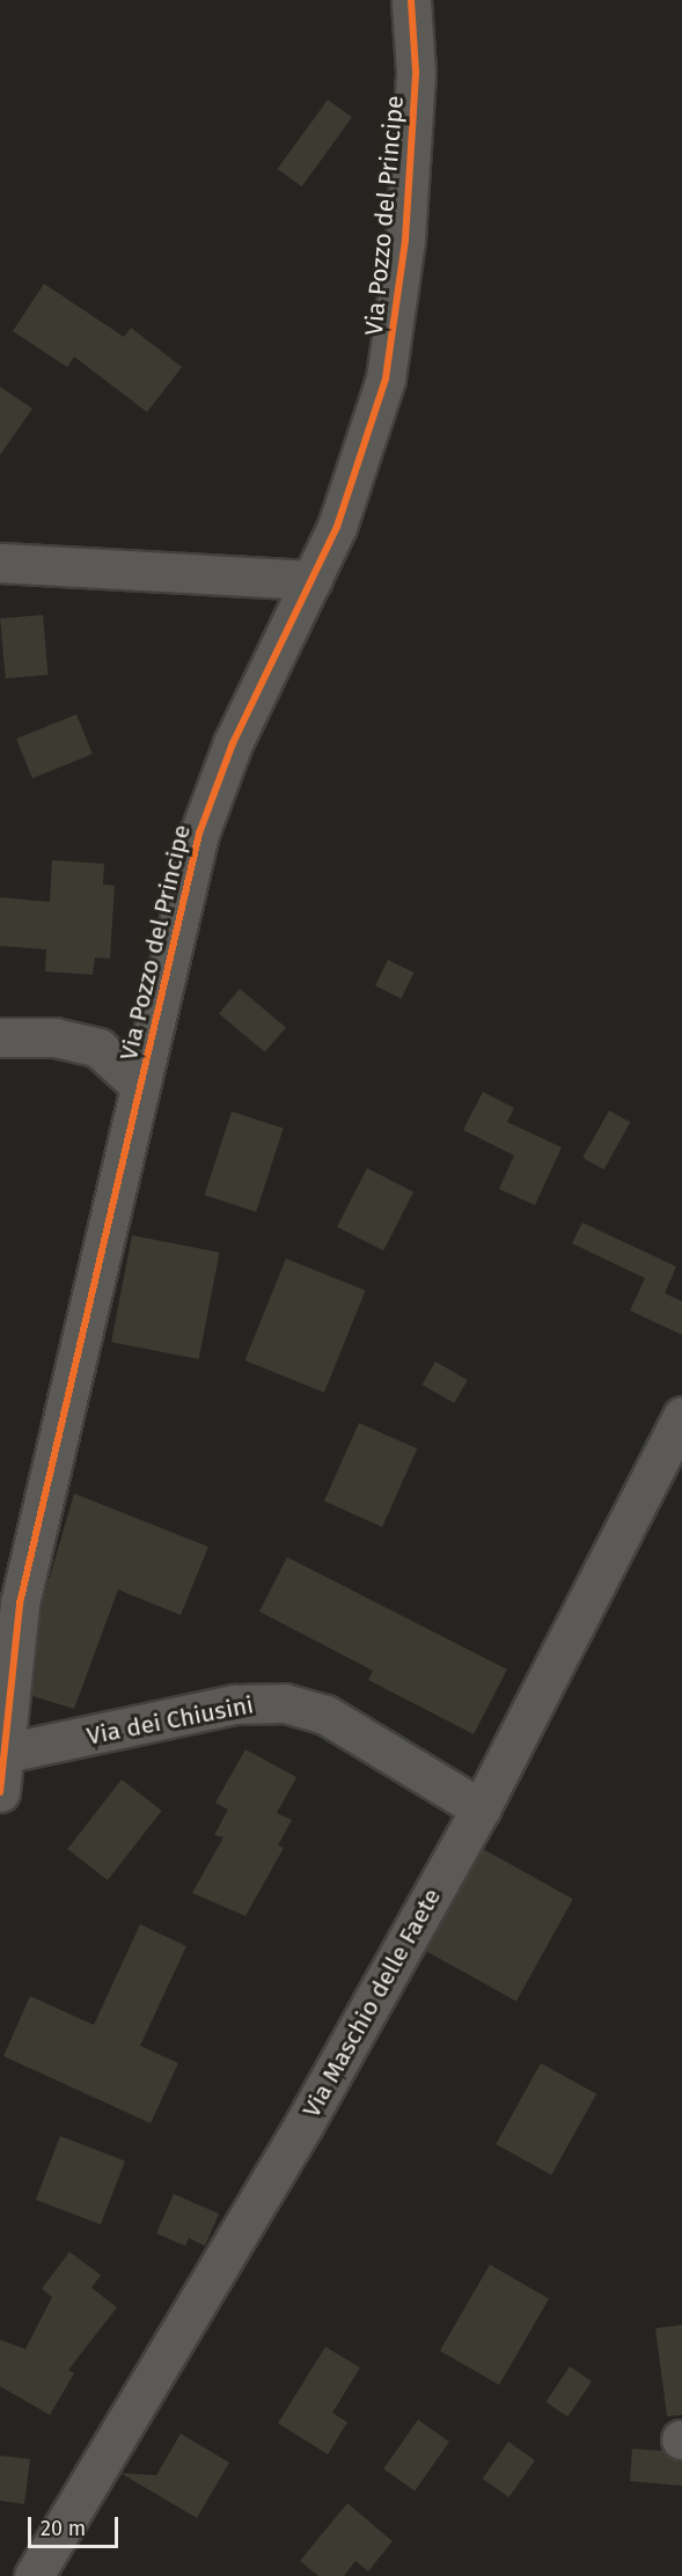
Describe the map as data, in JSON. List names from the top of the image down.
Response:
{
  "streets": {
    "street": ["Via Pozzo del Principe", "Via dei Chiusini", "Via Maschio delle Faete"]
  },
  "crossings": [
    ["Via Pozzo del Principe", "Via dei Chiusini"],
    ["Via dei Chiusini", "Via Maschio delle Faete"]
  ],
  "scale_bar": "20 m"
}
